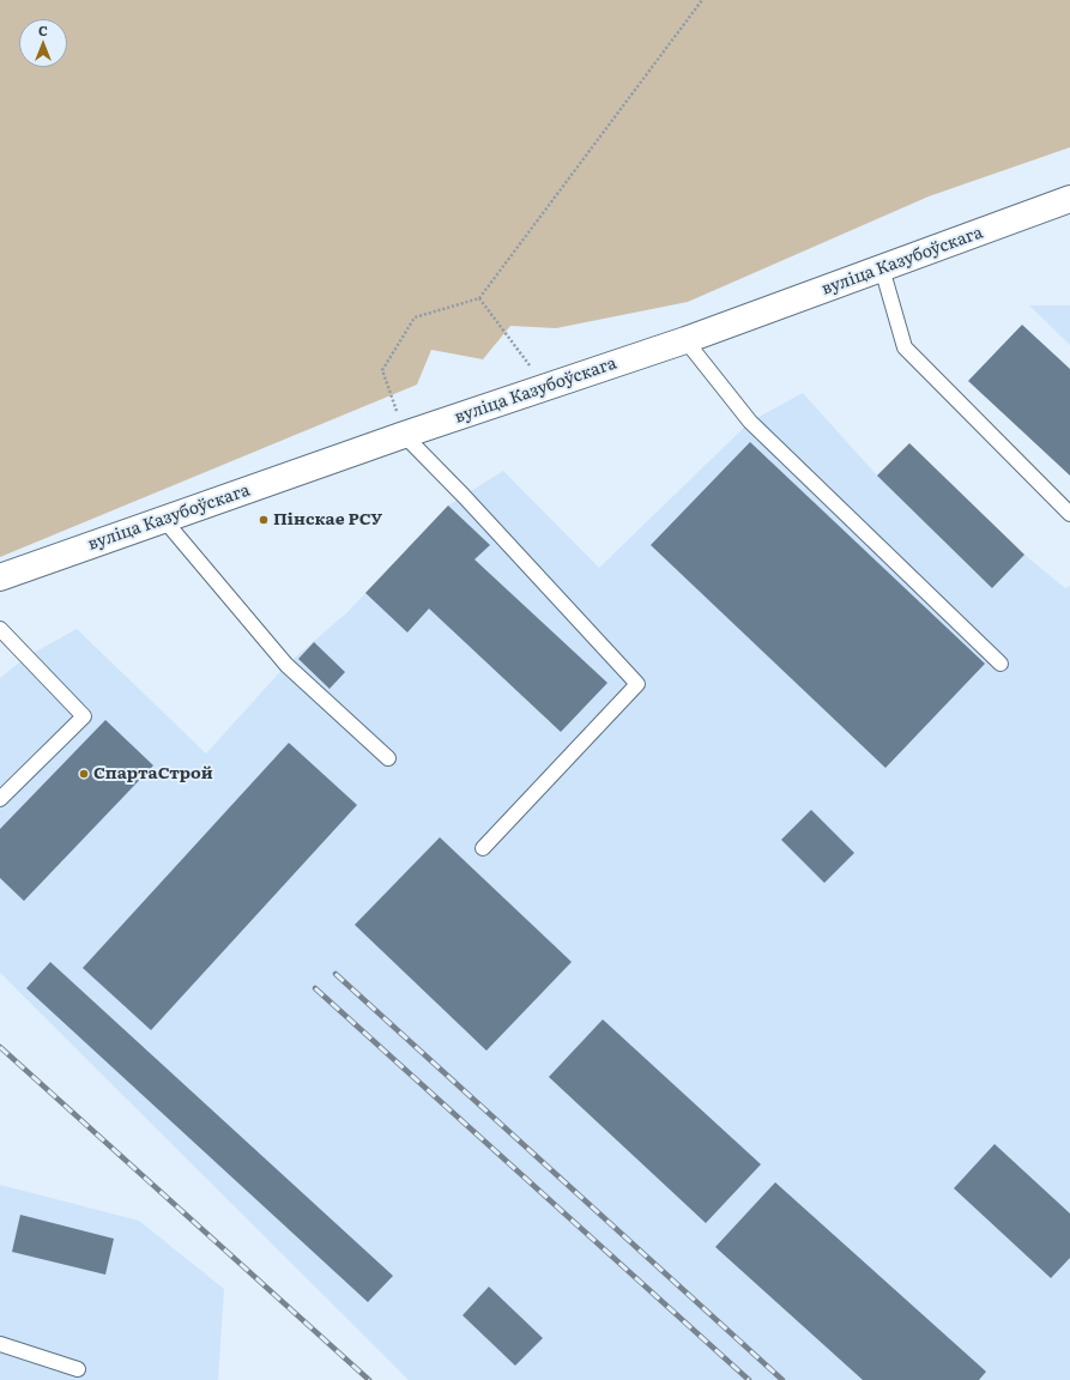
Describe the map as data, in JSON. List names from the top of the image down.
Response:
{
  "streets": {
    "street": ["вуліца Казубоўскага"]
  },
  "places": ["Пінскае РСУ", "СпартаСтрой"],
  "north": "top"
}
